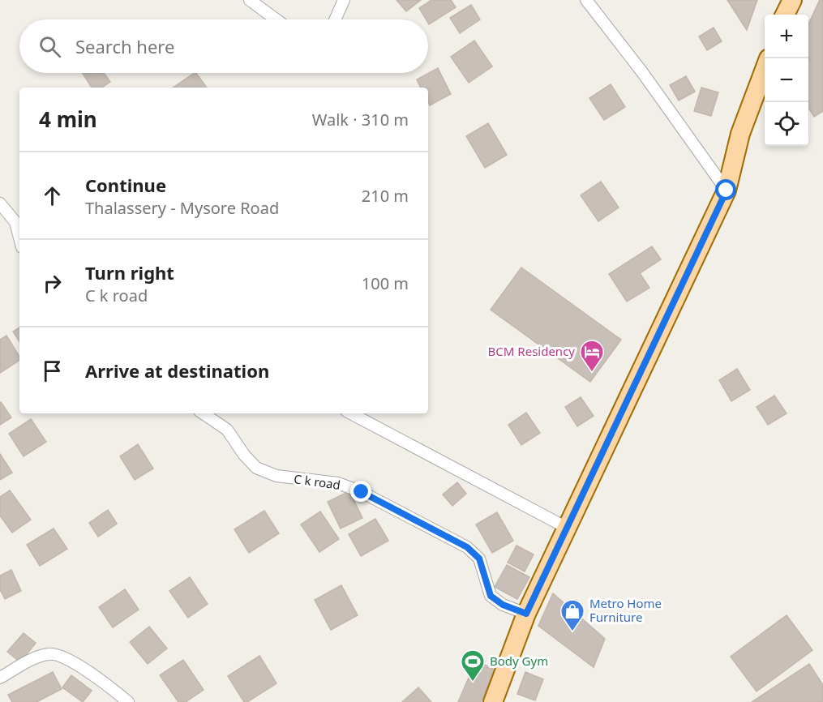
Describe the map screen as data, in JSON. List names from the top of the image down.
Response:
{
  "streets": {
    "street": ["C k road"]
  },
  "places": {
    "hotel": ["BCM Residency"],
    "shop": ["Metro Home Furniture"],
    "sports": ["Body Gym"]
  },
  "page": {
    "map_buttons": ["+", "−"],
    "search": "Search here",
    "heading": ["4 min", "Walk · 310 m"],
    "list": [
      ["Continue", "Thalassery - Mysore Road", "210 m"],
      ["Turn right", "C k road", "100 m"],
      "Arrive at destination"
    ]
  }
}
